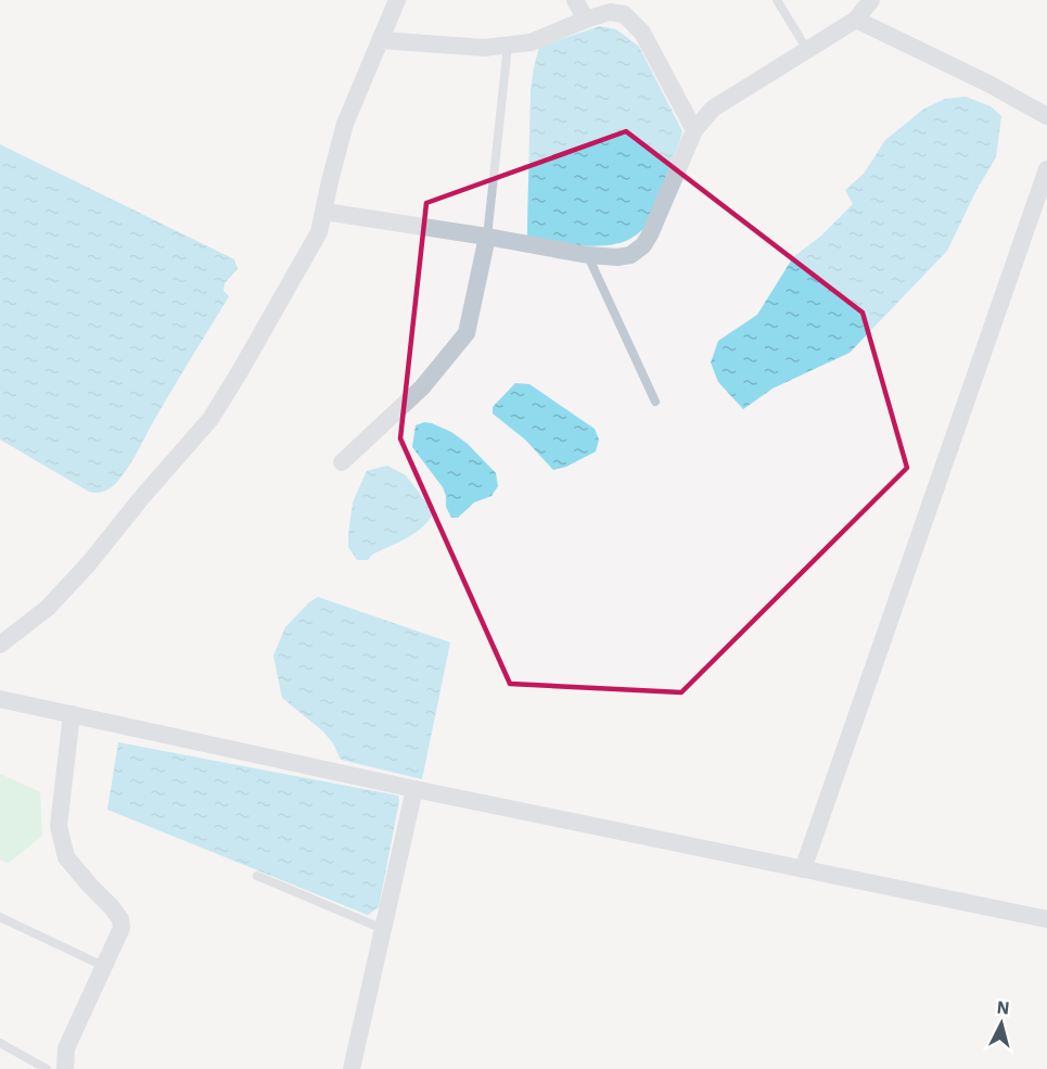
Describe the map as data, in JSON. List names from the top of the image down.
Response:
{
  "north": "top"
}
